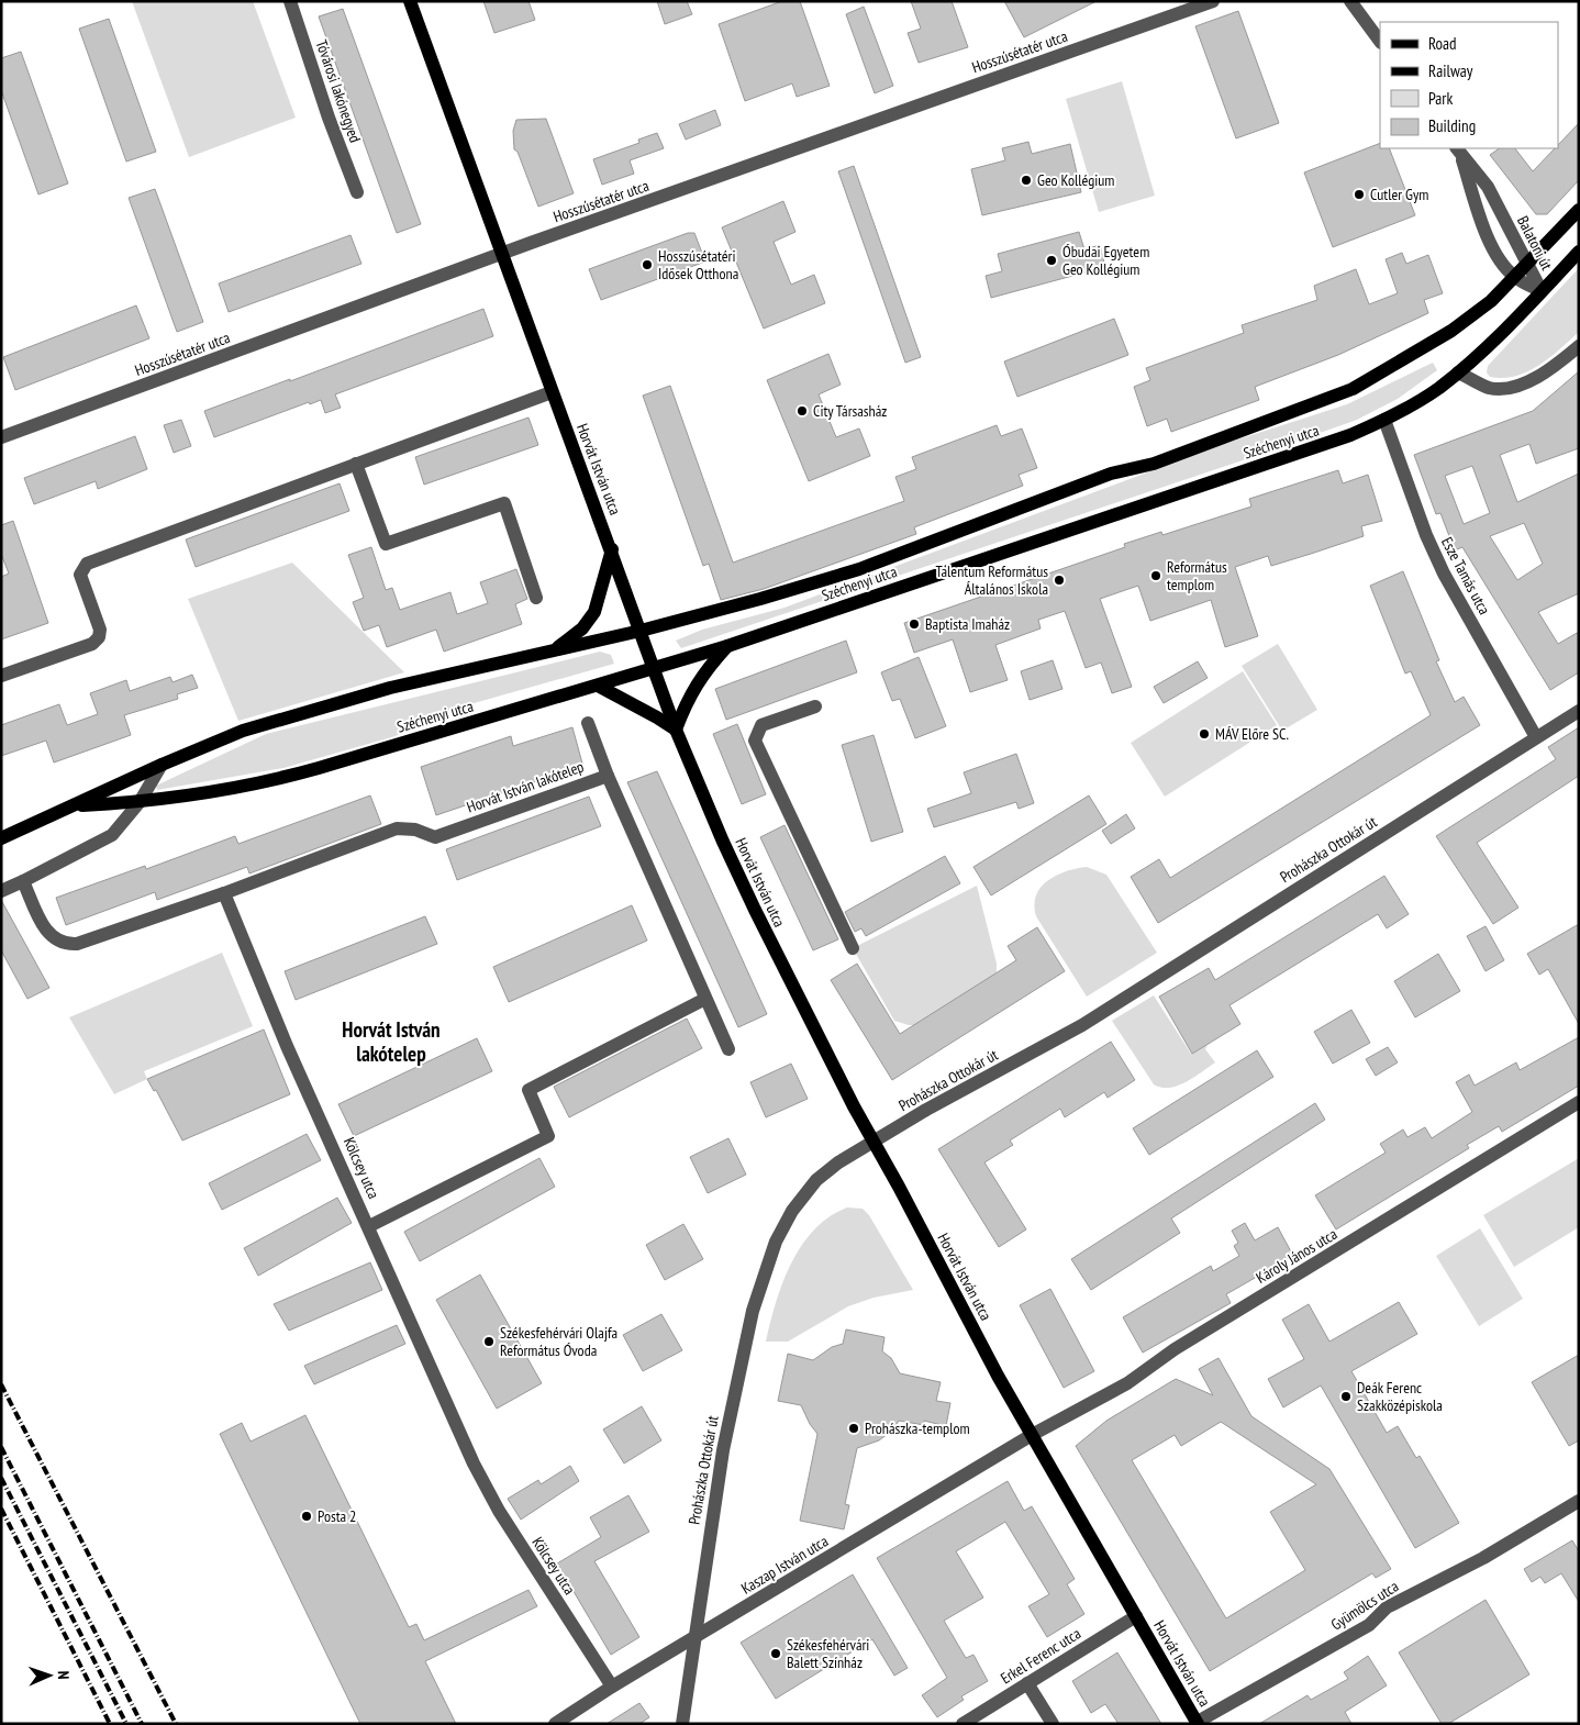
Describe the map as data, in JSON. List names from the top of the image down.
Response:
{
  "streets": {
    "main road": ["Széchenyi utca", "Horvát István utca"],
    "street": [
      "Hosszúsétatér utca",
      "Tóvárosi lakónegyed",
      "Balatoni út",
      "Esze Tamás utca",
      "Horvát István lakótelep",
      "Prohászka Ottokár út",
      "Kölcsey utca",
      "Károly János utca",
      "Kaszap István utca",
      "Gyümölcs utca",
      "Erkel Ferenc utca"
    ]
  },
  "crossings": [
    ["Hosszúsétatér utca", "Horvát István utca"],
    ["Balatoni út", "Széchenyi utca"],
    ["Széchenyi utca", "Horvát István utca"],
    ["Széchenyi utca", "Esze Tamás utca"],
    ["Horvát István utca", "Prohászka Ottokár út"],
    ["Horvát István utca", "Károly János utca"],
    ["Horvát István utca", "Kaszap István utca"],
    ["Horvát István utca", "Gyümölcs utca"],
    ["Horvát István utca", "Erkel Ferenc utca"],
    ["Esze Tamás utca", "Prohászka Ottokár út"],
    ["Horvát István lakótelep", "Kölcsey utca"],
    ["Prohászka Ottokár út", "Kaszap István utca"],
    ["Kölcsey utca", "Kaszap István utca"],
    ["Károly János utca", "Kaszap István utca"]
  ],
  "districts": ["Horvát István lakótelep"],
  "places": [
    "Geo Kollégium",
    "Cutler Gym",
    "Óbudai Egyetem Geo Kollégium",
    "Hosszúsétatéri Idősek Otthona",
    "City Társasház",
    "Református templom",
    "Talentum Református Általános Iskola",
    "Baptista Imaház",
    "MÁV Előre SC.",
    "Székesfehérvári Olajfa Református Óvoda",
    "Deák Ferenc Szakközépiskola",
    "Prohászka-templom",
    "Posta 2",
    "Székesfehérvári Balett Színház"
  ],
  "legend": [
    "Road",
    "Railway",
    "Park",
    "Building"
  ],
  "north": "right"
}
